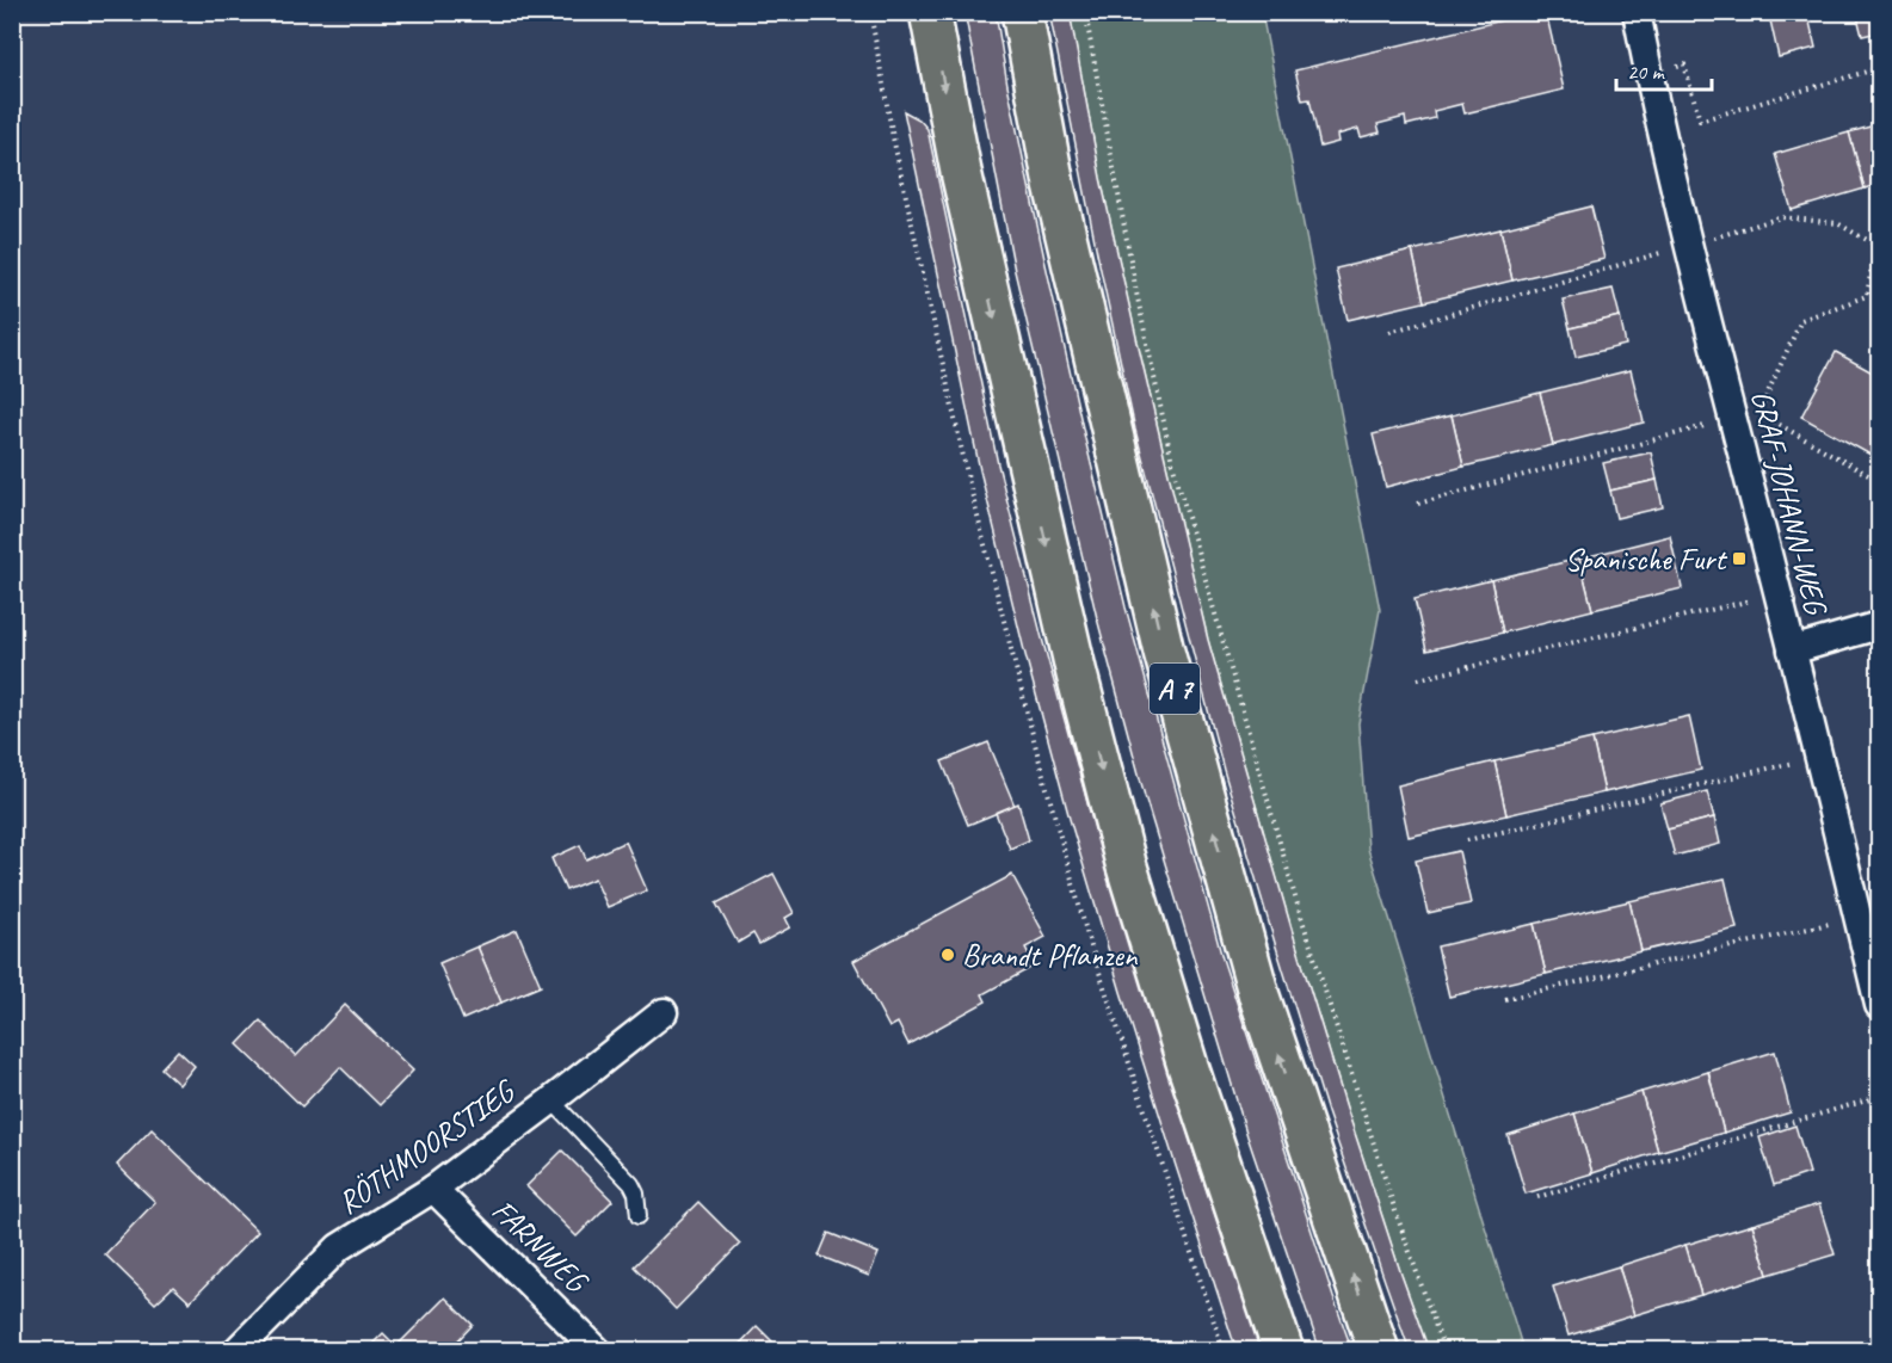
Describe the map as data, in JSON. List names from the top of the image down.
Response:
{
  "streets": {
    "highway": ["A 7"],
    "street": ["GRAF-JOHANN-WEG", "RÖTHMOORSTIEG", "FARNWEG"]
  },
  "crossings": [
    ["RÖTHMOORSTIEG", "FARNWEG"]
  ],
  "places": {
    "transit": ["Spanische Furt"],
    "other": ["Brandt Pflanzen"]
  },
  "scale_bar": "20 m"
}
